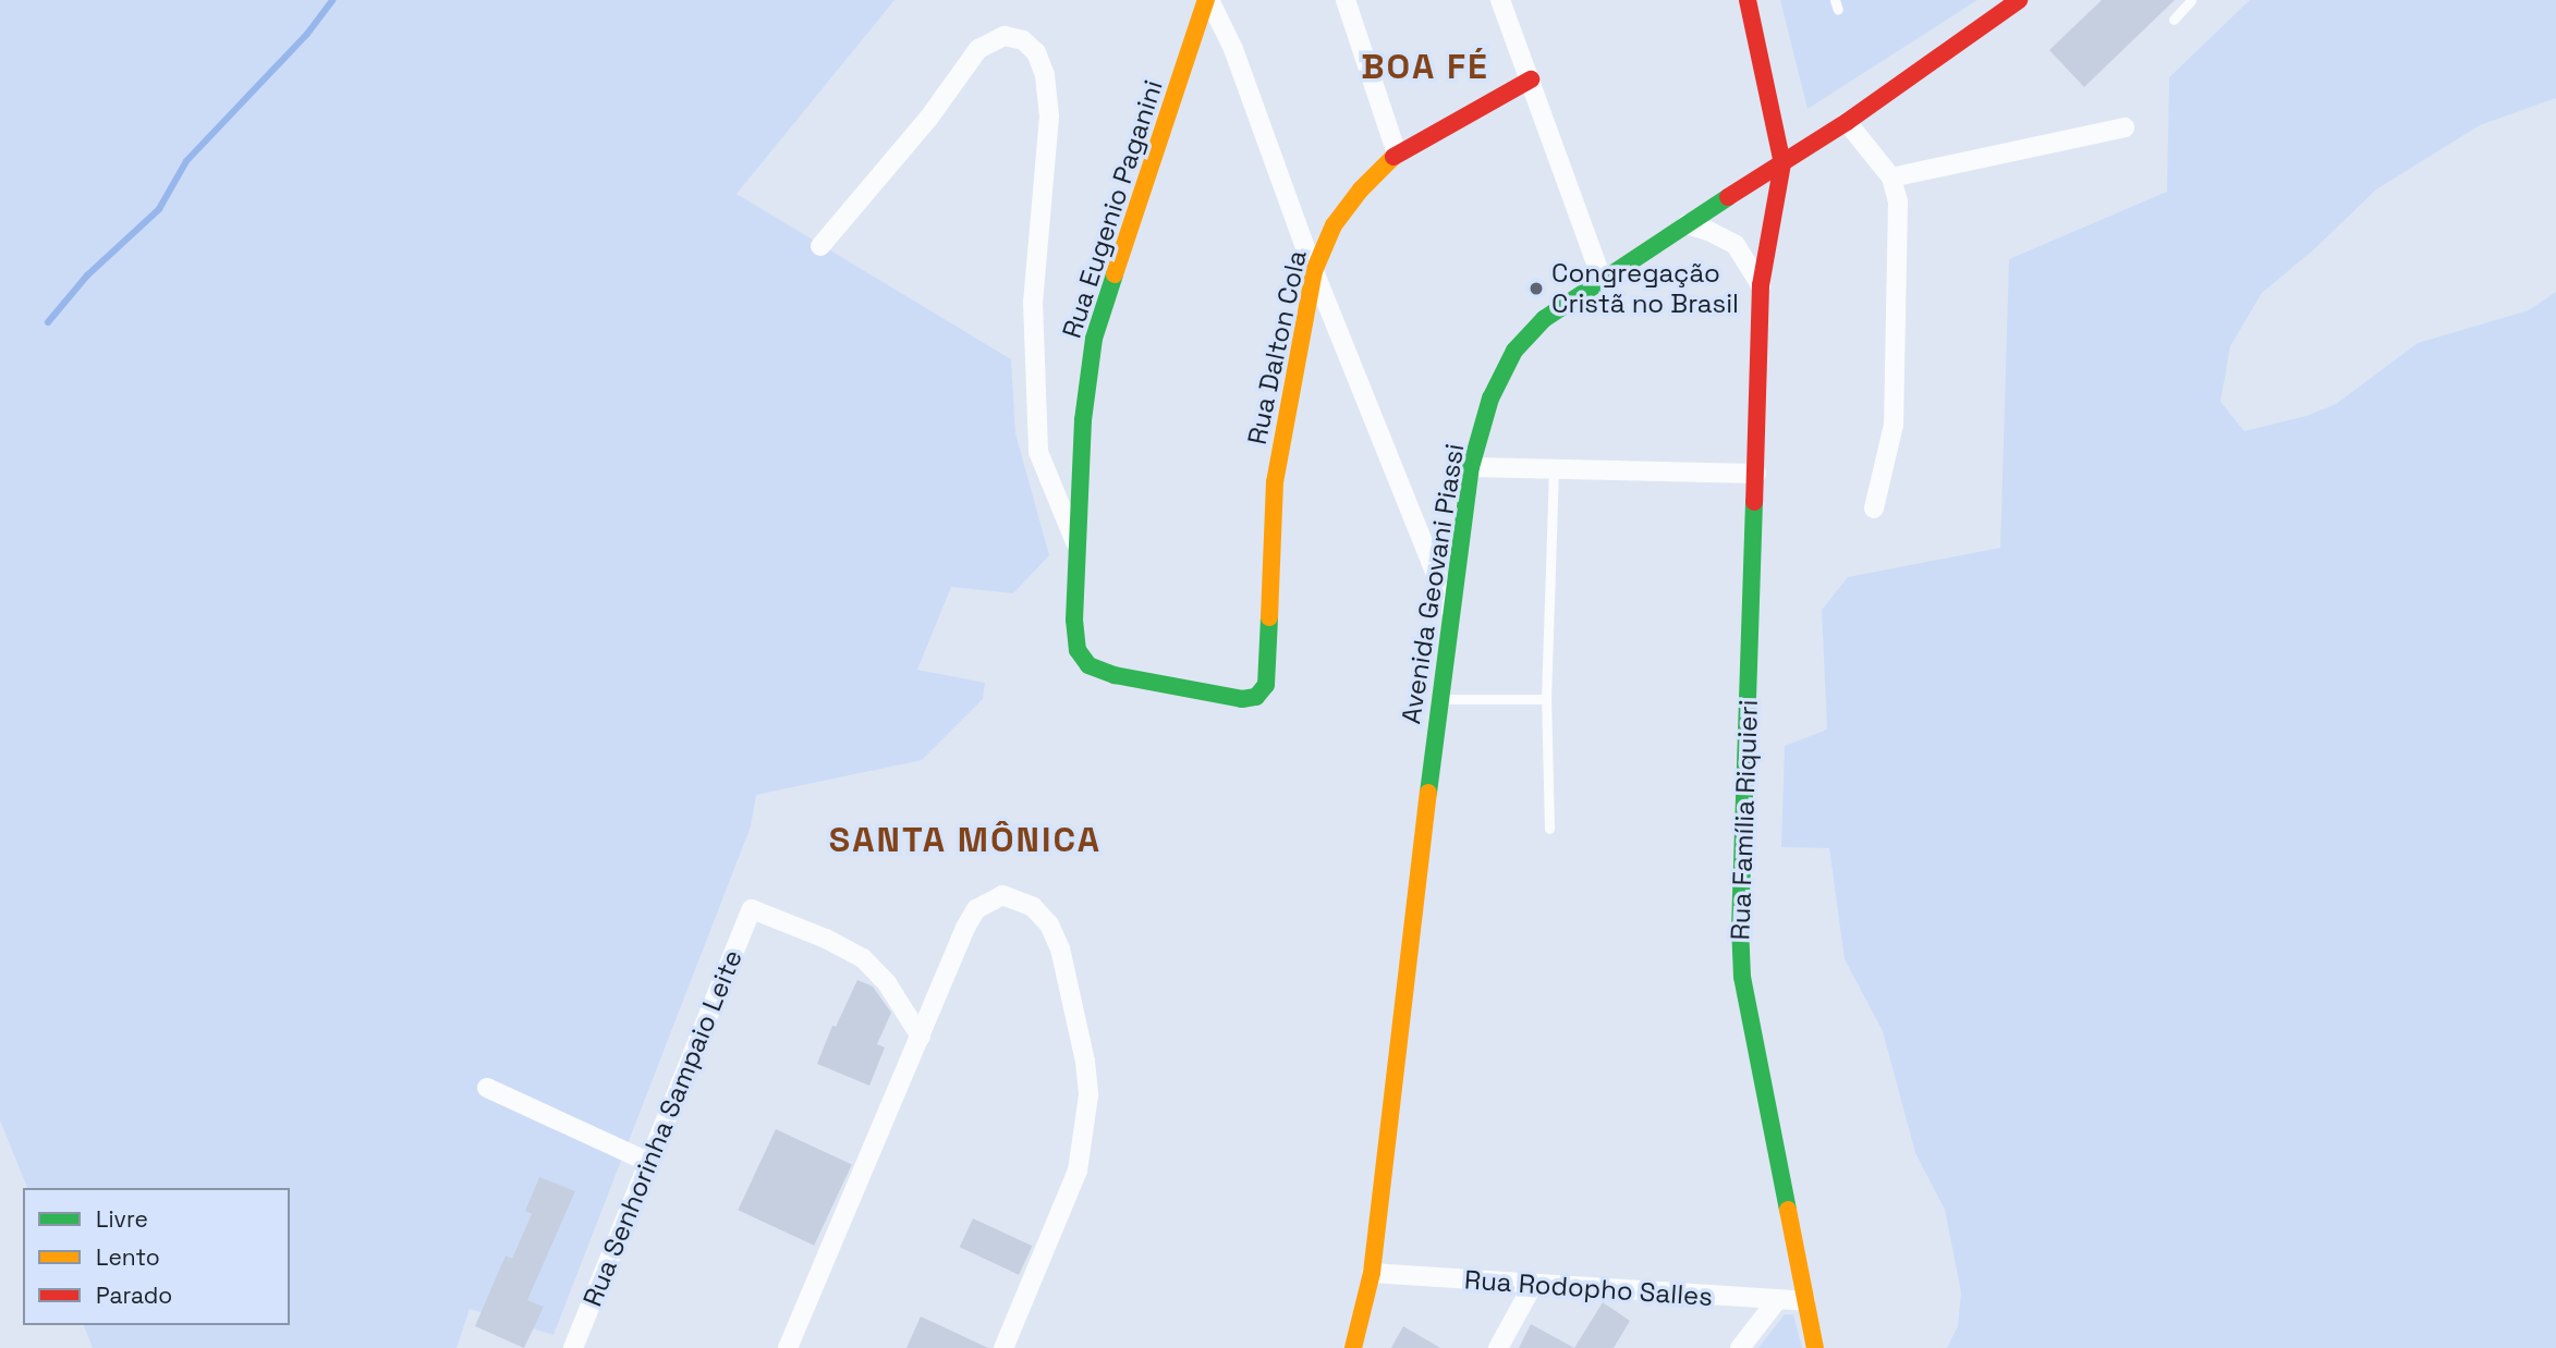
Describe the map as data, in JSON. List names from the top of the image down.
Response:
{
  "streets": {
    "street": [
      "Rua Eugenio Paganini",
      "Rua Dalton Cola",
      "Avenida Geovani Piassi",
      "Rua Família Riquieri",
      "Rua Senhorinha Sampaio Leite",
      "Rua Rodopho Salles"
    ]
  },
  "crossings": [
    ["Rua Eugenio Paganini", "Rua Dalton Cola"],
    ["Avenida Geovani Piassi", "Rua Família Riquieri"],
    ["Avenida Geovani Piassi", "Rua Rodopho Salles"],
    ["Rua Família Riquieri", "Rua Rodopho Salles"]
  ],
  "districts": ["BOA FÉ", "SANTA MÔNICA"],
  "places": ["Congregação Cristã no Brasil"],
  "legend": ["Livre", "Lento", "Parado"]
}
